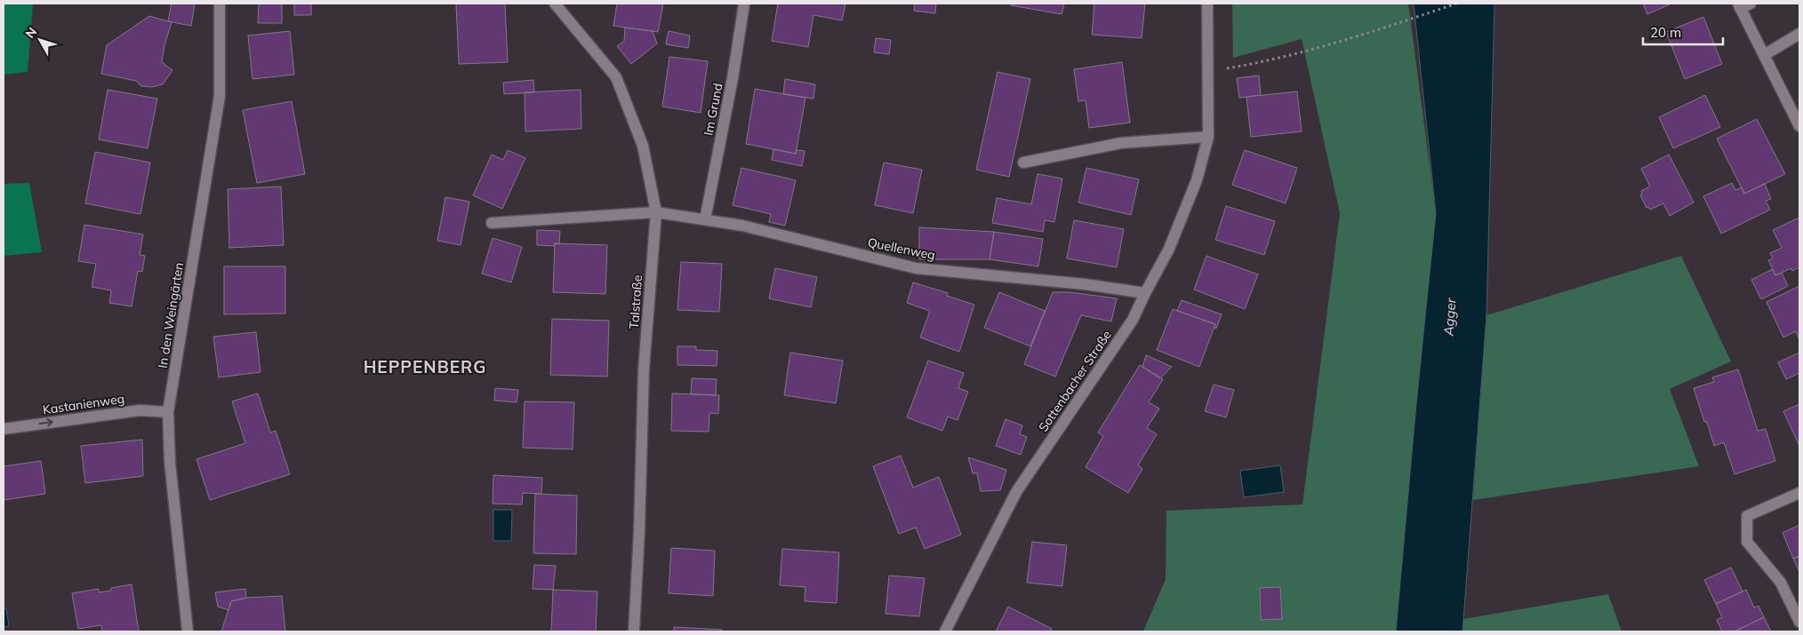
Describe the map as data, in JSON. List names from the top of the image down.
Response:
{
  "streets": {
    "street": [
      "Im Grund",
      "Quellenweg",
      "Talstraße",
      "In den Weingärten",
      "Sottenbacher Straße",
      "Kastanienweg"
    ]
  },
  "crossings": [
    ["Im Grund", "Quellenweg"],
    ["Quellenweg", "Talstraße"],
    ["Quellenweg", "Sottenbacher Straße"],
    ["In den Weingärten", "Kastanienweg"]
  ],
  "one_way": ["Kastanienweg"],
  "districts": ["HEPPENBERG"],
  "water": ["Agger"],
  "scale_bar": "20 m",
  "north": "top left"
}
